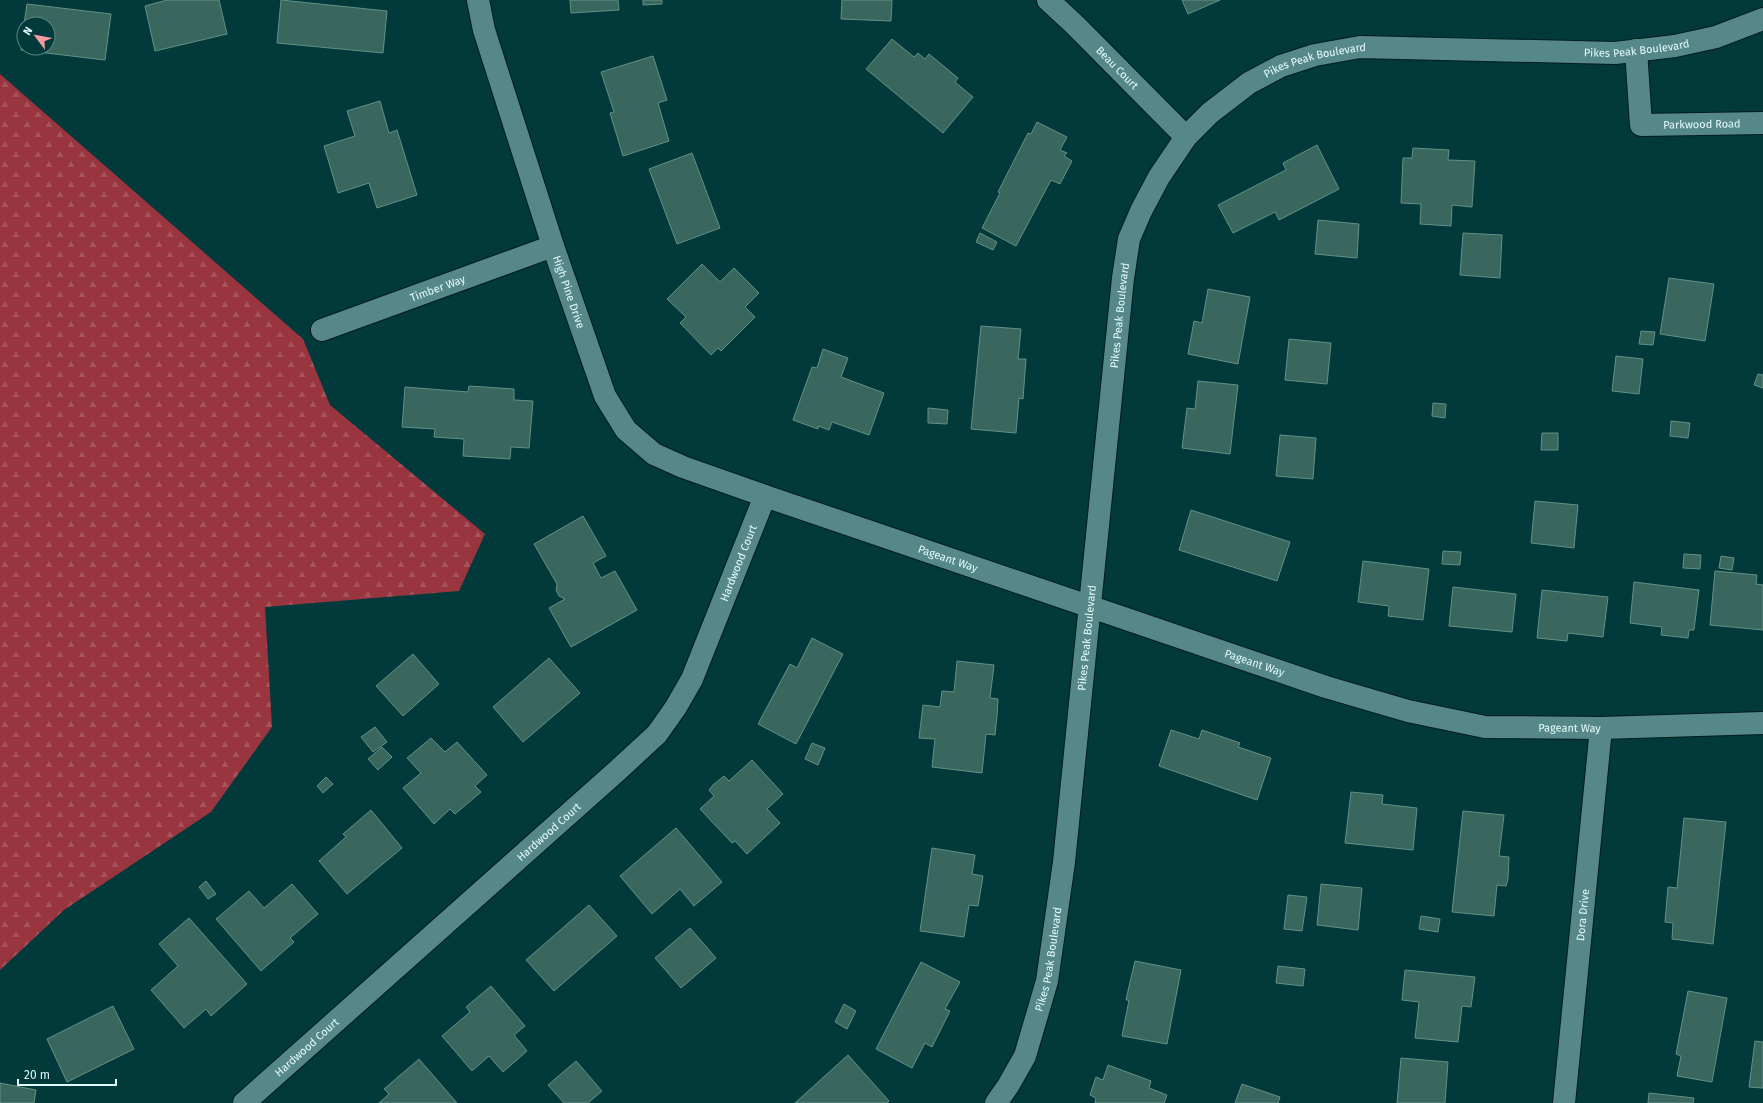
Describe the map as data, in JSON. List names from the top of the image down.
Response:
{
  "streets": {
    "street": [
      "Pikes Peak Boulevard",
      "Beau Court",
      "Parkwood Road",
      "Timber Way",
      "High Pine Drive",
      "Pageant Way",
      "Hardwood Court",
      "Dora Drive"
    ]
  },
  "crossings": [
    ["Pikes Peak Boulevard", "Beau Court"],
    ["Pikes Peak Boulevard", "Parkwood Road"],
    ["Pikes Peak Boulevard", "Pageant Way"],
    ["Timber Way", "High Pine Drive"],
    ["High Pine Drive", "Pageant Way"],
    ["High Pine Drive", "Hardwood Court"],
    ["Pageant Way", "Hardwood Court"],
    ["Pageant Way", "Dora Drive"]
  ],
  "scale_bar": "20 m",
  "north": "top left"
}
